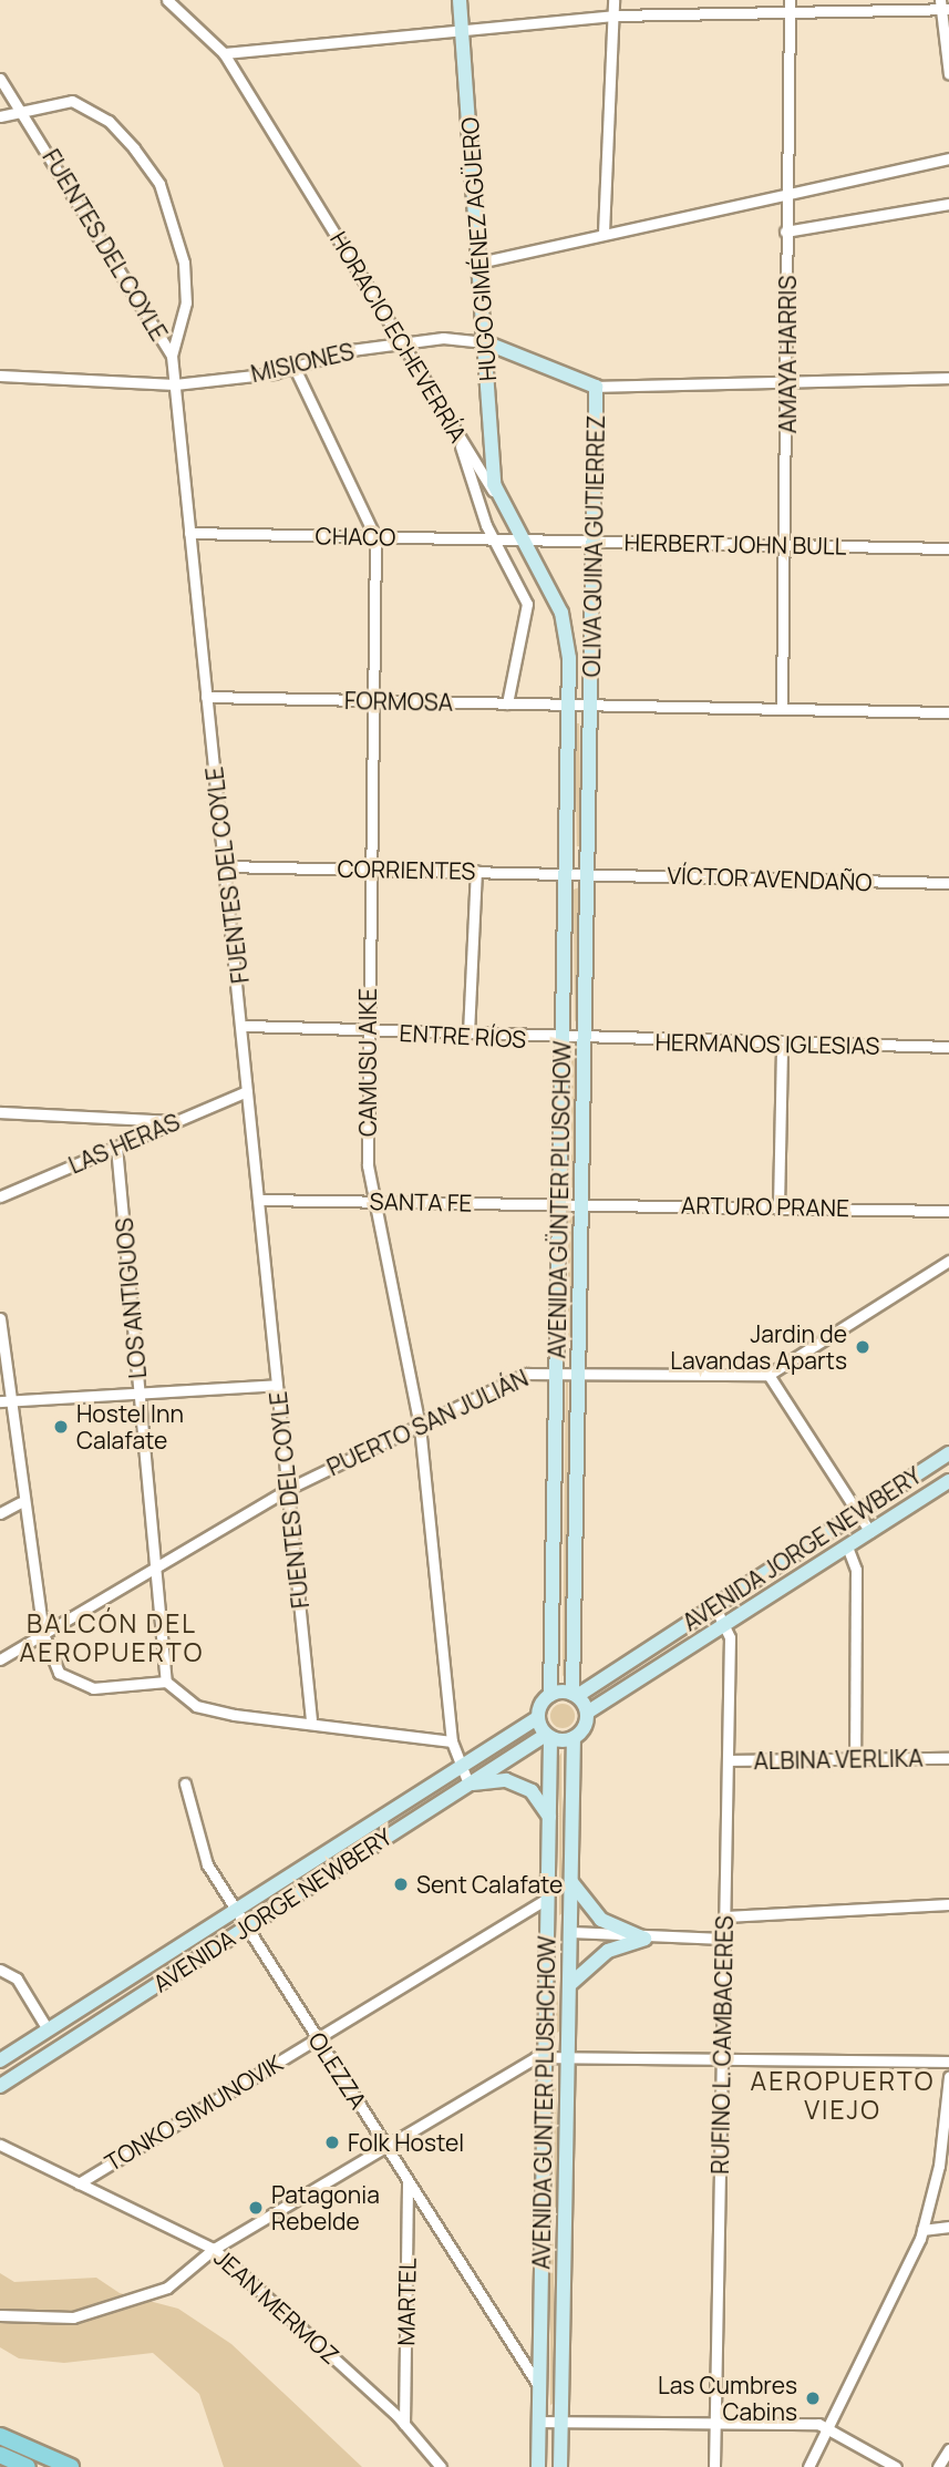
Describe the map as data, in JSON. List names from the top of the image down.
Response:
{
  "streets": {
    "street": [
      "FUENTES DEL COYLE",
      "HUGO GIMÉNEZ AGÜERO",
      "HORACIO ECHEVERRÍA",
      "AMAYA HARRIS",
      "MISIONES",
      "CHACO",
      "HERBERT JOHN BULL",
      "OLIVA QUINA GUTIERREZ",
      "FORMOSA",
      "CORRIENTES",
      "VÍCTOR AVENDAÑO",
      "ENTRE RÍOS",
      "HERMANOS IGLESIAS",
      "CAMUSU AIKE",
      "LAS HERAS",
      "AVENIDA GÜNTER PLUSCHOW",
      "SANTA FE",
      "ARTURO PRANE",
      "LOS ANTIGUOS",
      "PUERTO SAN JULIÁN",
      "AVENIDA JORGE NEWBERY",
      "ALBINA VERLIKA",
      "RUFINO L. CAMBACERES",
      "OLEZZA",
      "AVENIDA GUNTER PLUSHCHOW",
      "TONKO SIMUNOVIK",
      "MARTEL",
      "JEAN MERMOZ"
    ]
  },
  "crossings": [
    ["FUENTES DEL COYLE", "MISIONES"],
    ["FUENTES DEL COYLE", "CHACO"],
    ["FUENTES DEL COYLE", "FORMOSA"],
    ["FUENTES DEL COYLE", "CORRIENTES"],
    ["FUENTES DEL COYLE", "ENTRE RÍOS"],
    ["FUENTES DEL COYLE", "LAS HERAS"],
    ["FUENTES DEL COYLE", "SANTA FE"],
    ["FUENTES DEL COYLE", "PUERTO SAN JULIÁN"],
    ["HUGO GIMÉNEZ AGÜERO", "HORACIO ECHEVERRÍA"],
    ["HUGO GIMÉNEZ AGÜERO", "MISIONES"],
    ["HORACIO ECHEVERRÍA", "MISIONES"],
    ["HORACIO ECHEVERRÍA", "CHACO"],
    ["HORACIO ECHEVERRÍA", "HERBERT JOHN BULL"],
    ["HORACIO ECHEVERRÍA", "FORMOSA"],
    ["HORACIO ECHEVERRÍA", "AVENIDA GÜNTER PLUSCHOW"],
    ["AMAYA HARRIS", "HERBERT JOHN BULL"],
    ["AMAYA HARRIS", "FORMOSA"],
    ["MISIONES", "OLIVA QUINA GUTIERREZ"],
    ["MISIONES", "CAMUSU AIKE"],
    ["CHACO", "HERBERT JOHN BULL"],
    ["CHACO", "CAMUSU AIKE"],
    ["HERBERT JOHN BULL", "OLIVA QUINA GUTIERREZ"],
    ["OLIVA QUINA GUTIERREZ", "FORMOSA"],
    ["OLIVA QUINA GUTIERREZ", "AVENIDA GÜNTER PLUSCHOW"],
    ["FORMOSA", "CAMUSU AIKE"],
    ["FORMOSA", "AVENIDA GÜNTER PLUSCHOW"],
    ["CORRIENTES", "VÍCTOR AVENDAÑO"],
    ["CORRIENTES", "CAMUSU AIKE"],
    ["CORRIENTES", "AVENIDA GÜNTER PLUSCHOW"],
    ["VÍCTOR AVENDAÑO", "AVENIDA GÜNTER PLUSCHOW"],
    ["ENTRE RÍOS", "HERMANOS IGLESIAS"],
    ["ENTRE RÍOS", "CAMUSU AIKE"],
    ["ENTRE RÍOS", "AVENIDA GÜNTER PLUSCHOW"],
    ["HERMANOS IGLESIAS", "AVENIDA GÜNTER PLUSCHOW"],
    ["CAMUSU AIKE", "SANTA FE"],
    ["CAMUSU AIKE", "PUERTO SAN JULIÁN"],
    ["CAMUSU AIKE", "AVENIDA JORGE NEWBERY"],
    ["LAS HERAS", "LOS ANTIGUOS"],
    ["AVENIDA GÜNTER PLUSCHOW", "SANTA FE"],
    ["AVENIDA GÜNTER PLUSCHOW", "ARTURO PRANE"],
    ["AVENIDA GÜNTER PLUSCHOW", "PUERTO SAN JULIÁN"],
    ["AVENIDA GÜNTER PLUSCHOW", "AVENIDA JORGE NEWBERY"],
    ["AVENIDA GÜNTER PLUSCHOW", "AVENIDA GUNTER PLUSHCHOW"],
    ["SANTA FE", "ARTURO PRANE"],
    ["LOS ANTIGUOS", "PUERTO SAN JULIÁN"],
    ["AVENIDA JORGE NEWBERY", "RUFINO L. CAMBACERES"],
    ["AVENIDA JORGE NEWBERY", "OLEZZA"],
    ["AVENIDA JORGE NEWBERY", "AVENIDA GUNTER PLUSHCHOW"],
    ["ALBINA VERLIKA", "RUFINO L. CAMBACERES"],
    ["OLEZZA", "AVENIDA GUNTER PLUSHCHOW"],
    ["OLEZZA", "TONKO SIMUNOVIK"],
    ["OLEZZA", "MARTEL"],
    ["AVENIDA GUNTER PLUSHCHOW", "TONKO SIMUNOVIK"],
    ["TONKO SIMUNOVIK", "JEAN MERMOZ"],
    ["MARTEL", "JEAN MERMOZ"]
  ],
  "districts": ["BALCÓN DEL AEROPUERTO", "AEROPUERTO VIEJO"],
  "places": [
    "Jardin de Lavandas Aparts",
    "Hostel Inn Calafate",
    "Sent Calafate",
    "Folk Hostel",
    "Patagonia Rebelde",
    "Las Cumbres Cabins"
  ]
}
